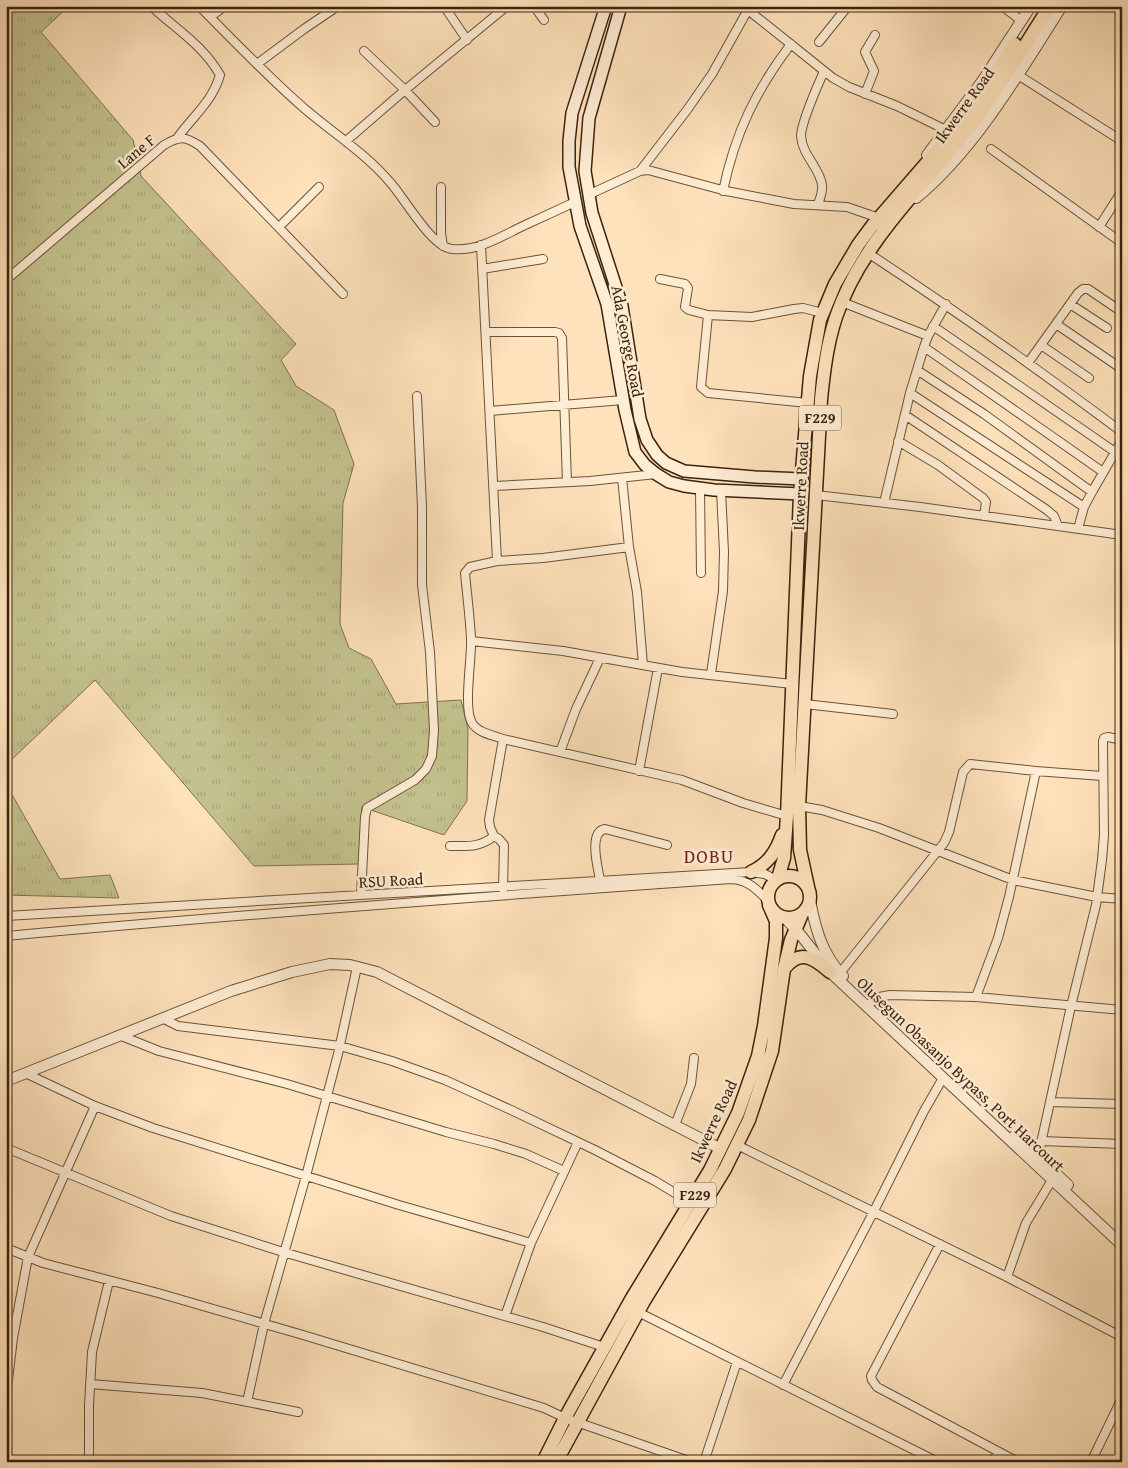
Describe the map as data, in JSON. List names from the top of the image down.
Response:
{
  "streets": {
    "main road": ["Ikwerre Road", "Ada George Road", "F229"],
    "street": ["Lane F", "RSU Road", "Olusegun Obasanjo Bypass, Port Harcourt"]
  },
  "crossings": [
    ["Ikwerre Road", "Ada George Road"],
    ["Ikwerre Road", "F229"],
    ["Ikwerre Road", "RSU Road"],
    ["Ikwerre Road", "Olusegun Obasanjo Bypass, Port Harcourt"],
    ["F229", "RSU Road"],
    ["F229", "Olusegun Obasanjo Bypass, Port Harcourt"],
    ["RSU Road", "Olusegun Obasanjo Bypass, Port Harcourt"]
  ],
  "districts": ["DOBU"]
}
